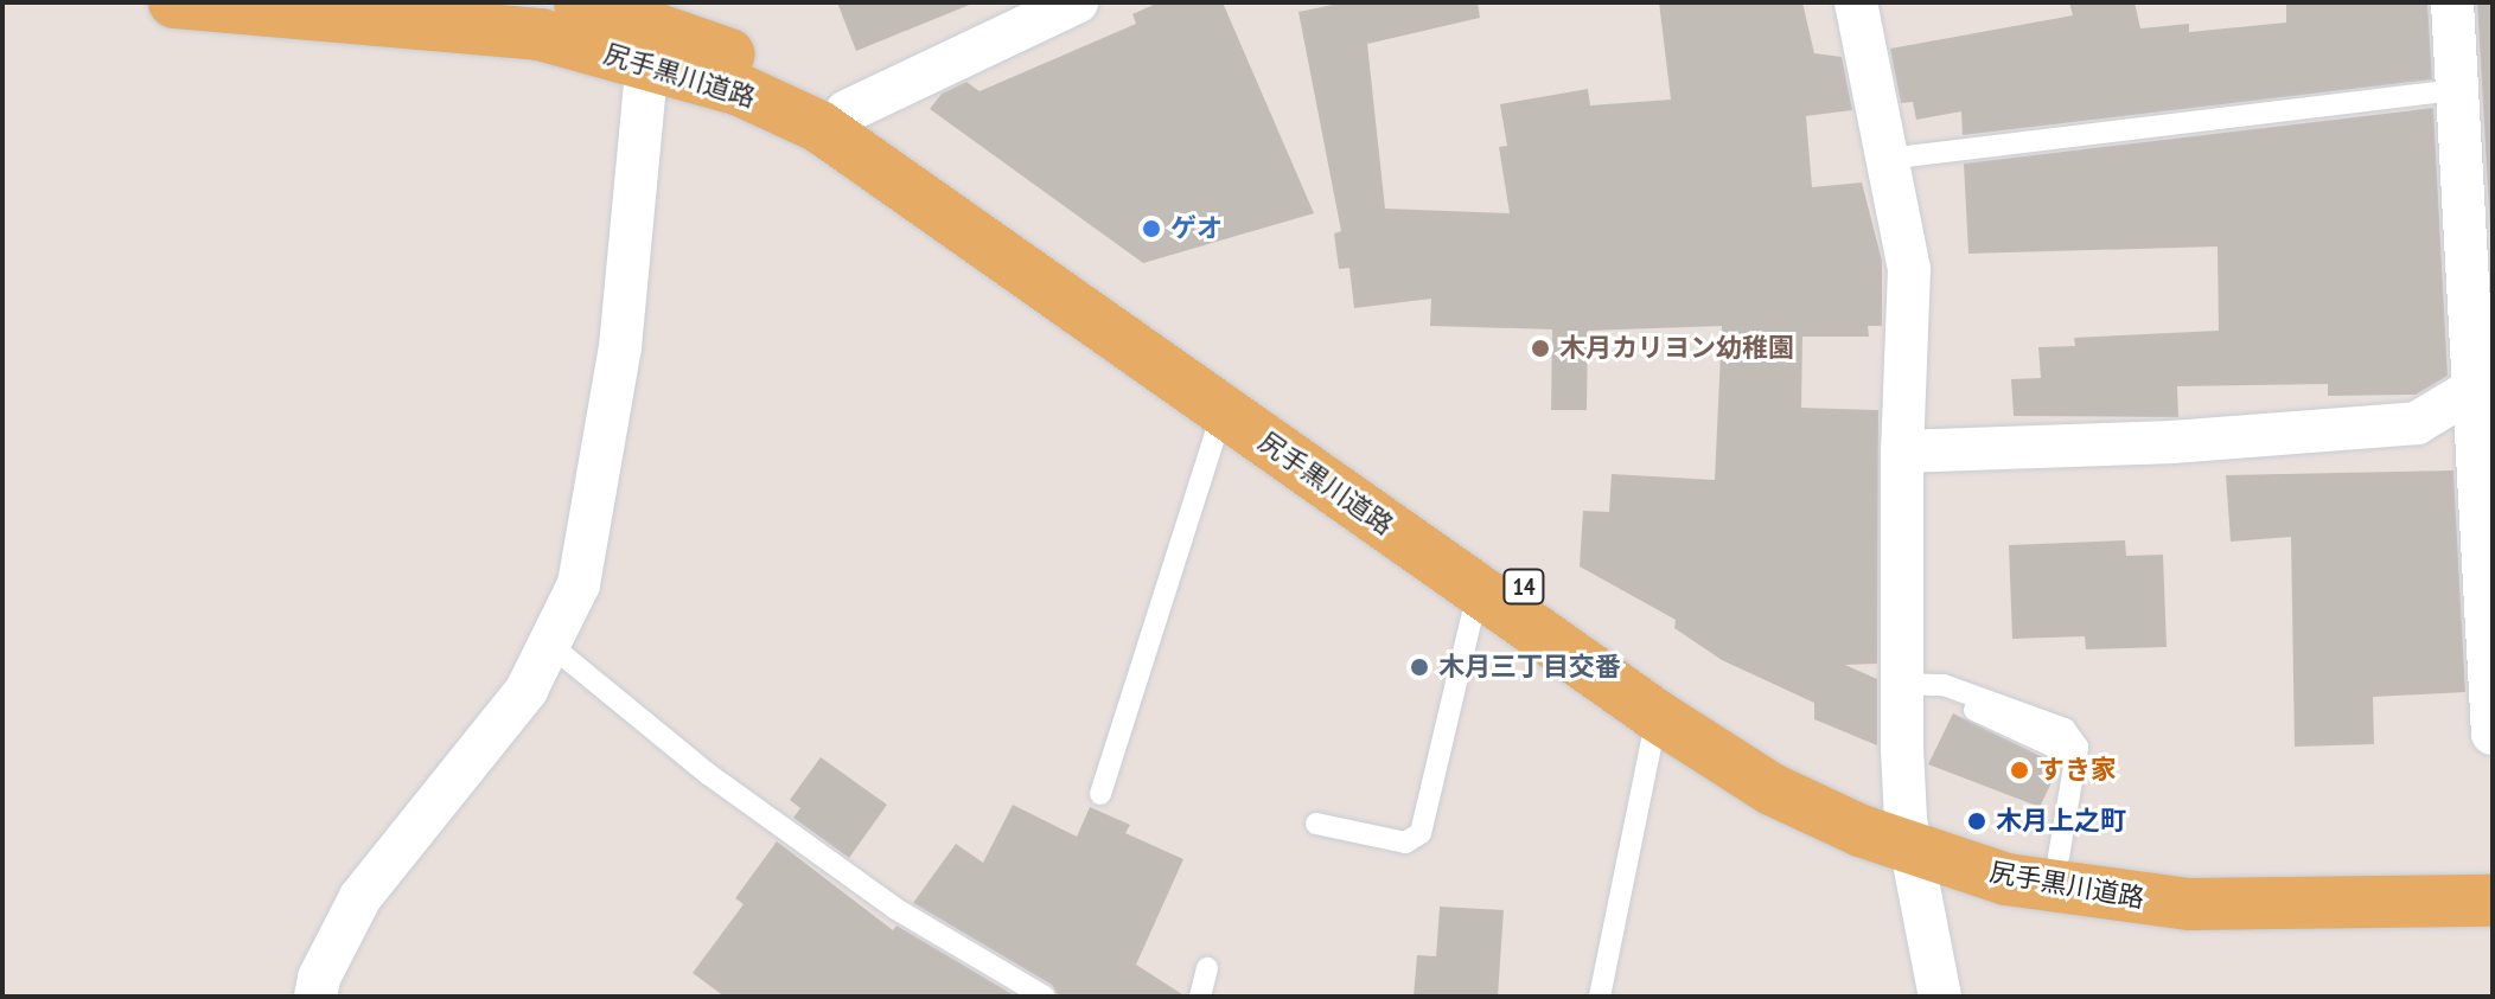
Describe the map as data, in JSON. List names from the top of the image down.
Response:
{
  "streets": {
    "main road": ["尻手黒川道路", "14"]
  },
  "places": [
    "ゲオ",
    "木月カリヨン幼稚園",
    "木月三丁目交番",
    "すき家",
    "木月上之町"
  ]
}
